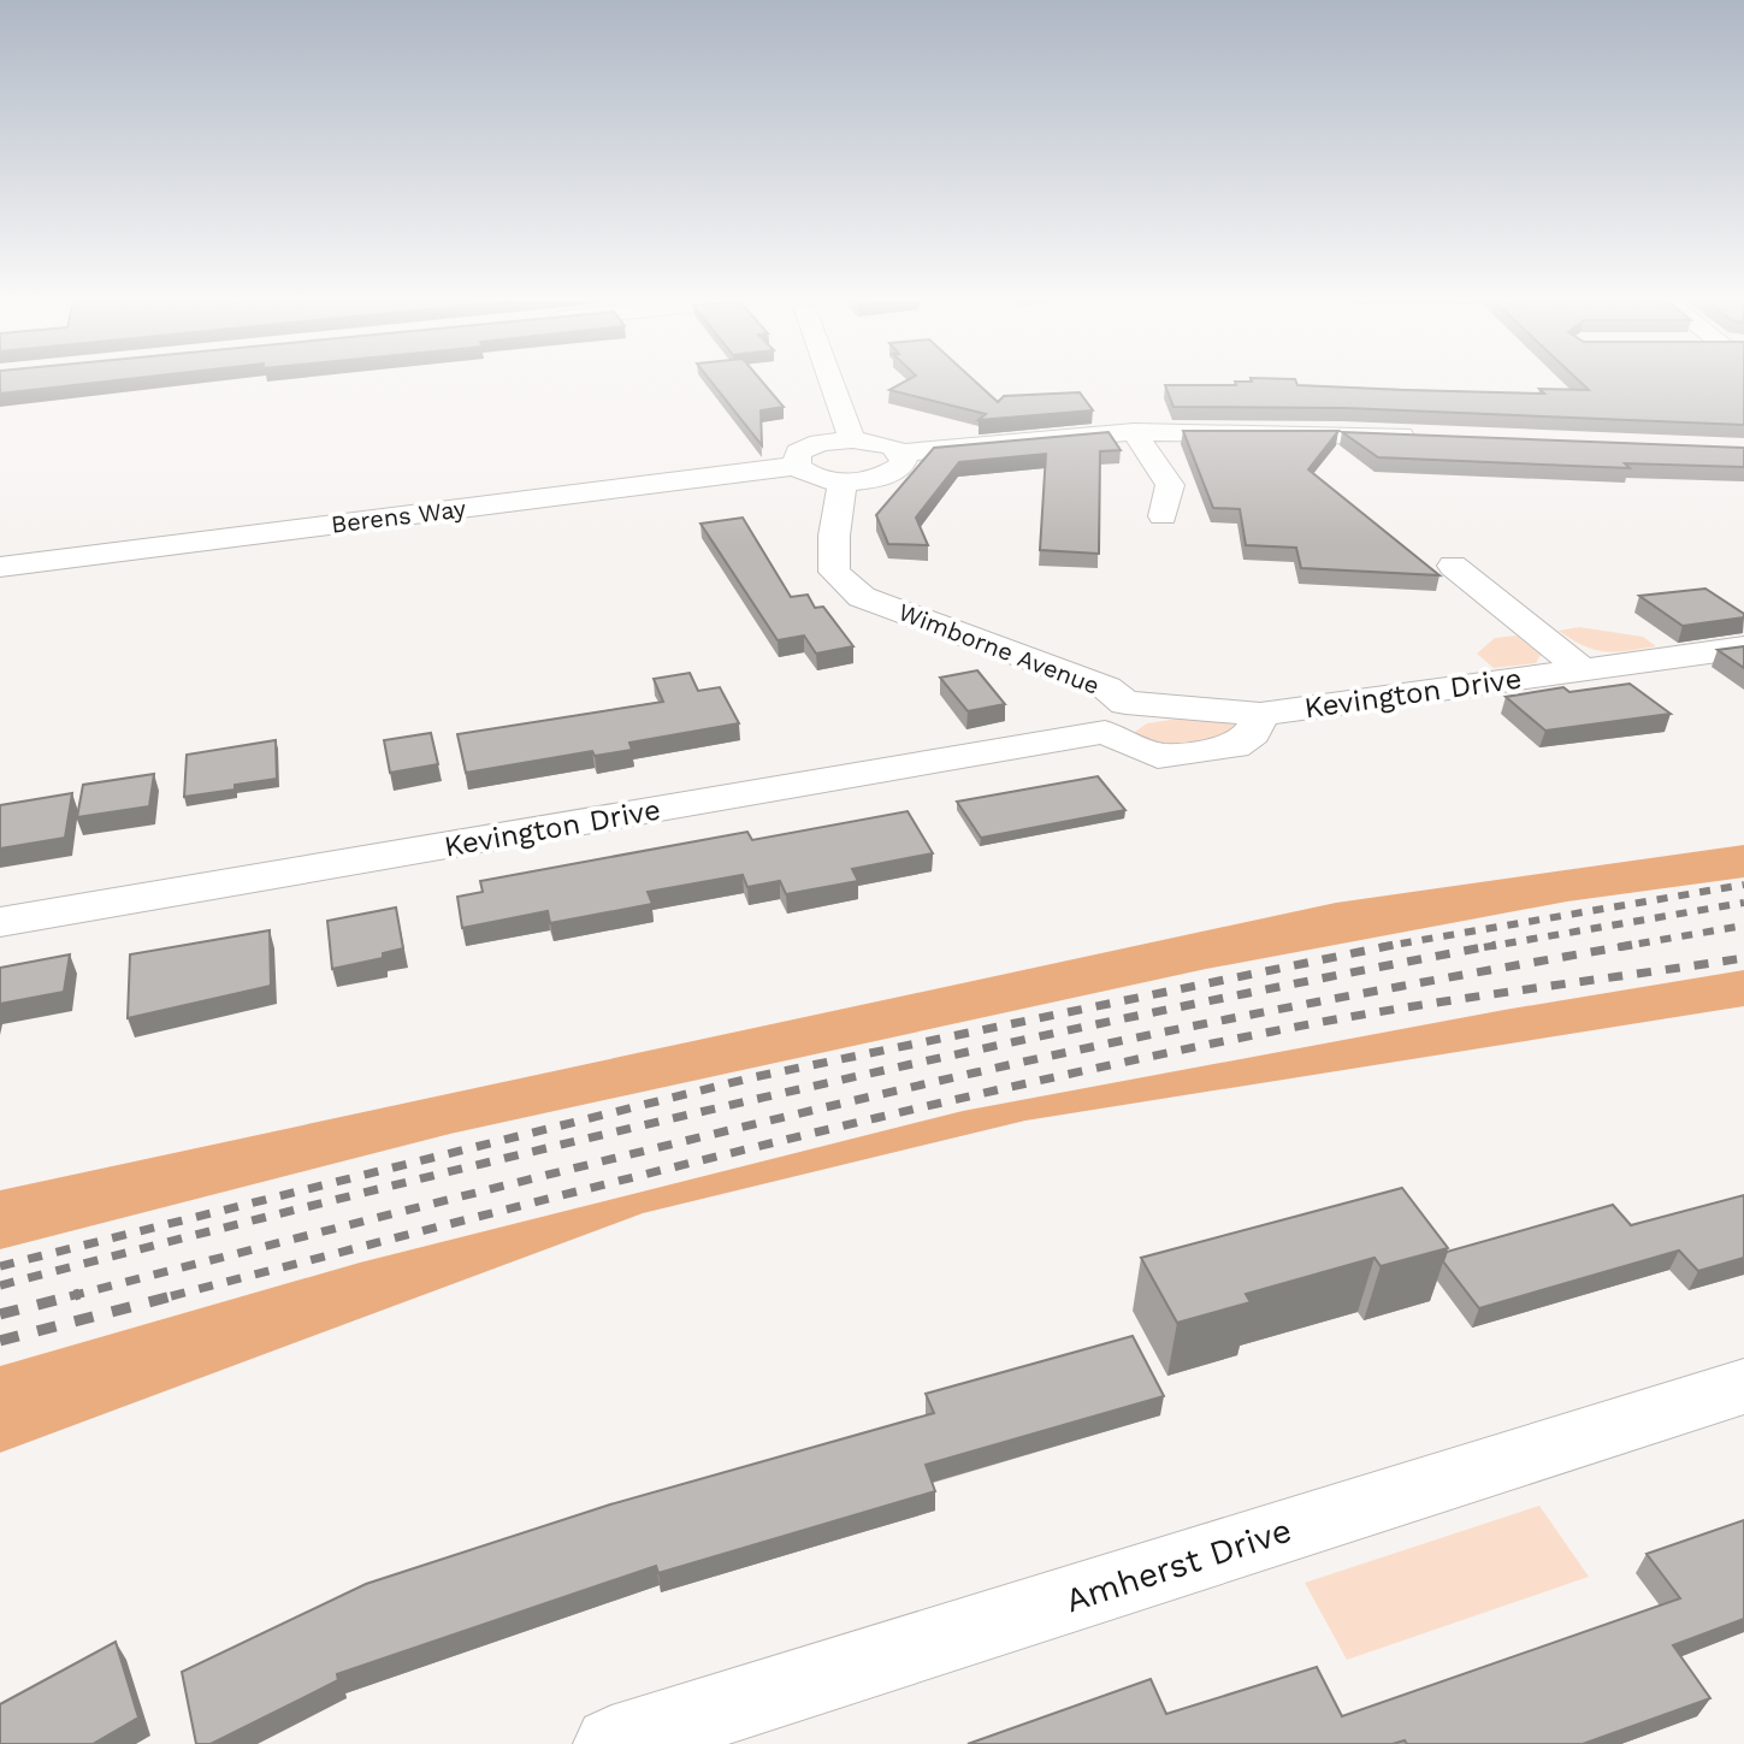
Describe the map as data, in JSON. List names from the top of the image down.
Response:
{
  "streets": {
    "street": [
      "Berens Way",
      "Wimborne Avenue",
      "Kevington Drive",
      "Amherst Drive"
    ]
  },
  "crossings": [
    ["Wimborne Avenue", "Kevington Drive"]
  ]
}
